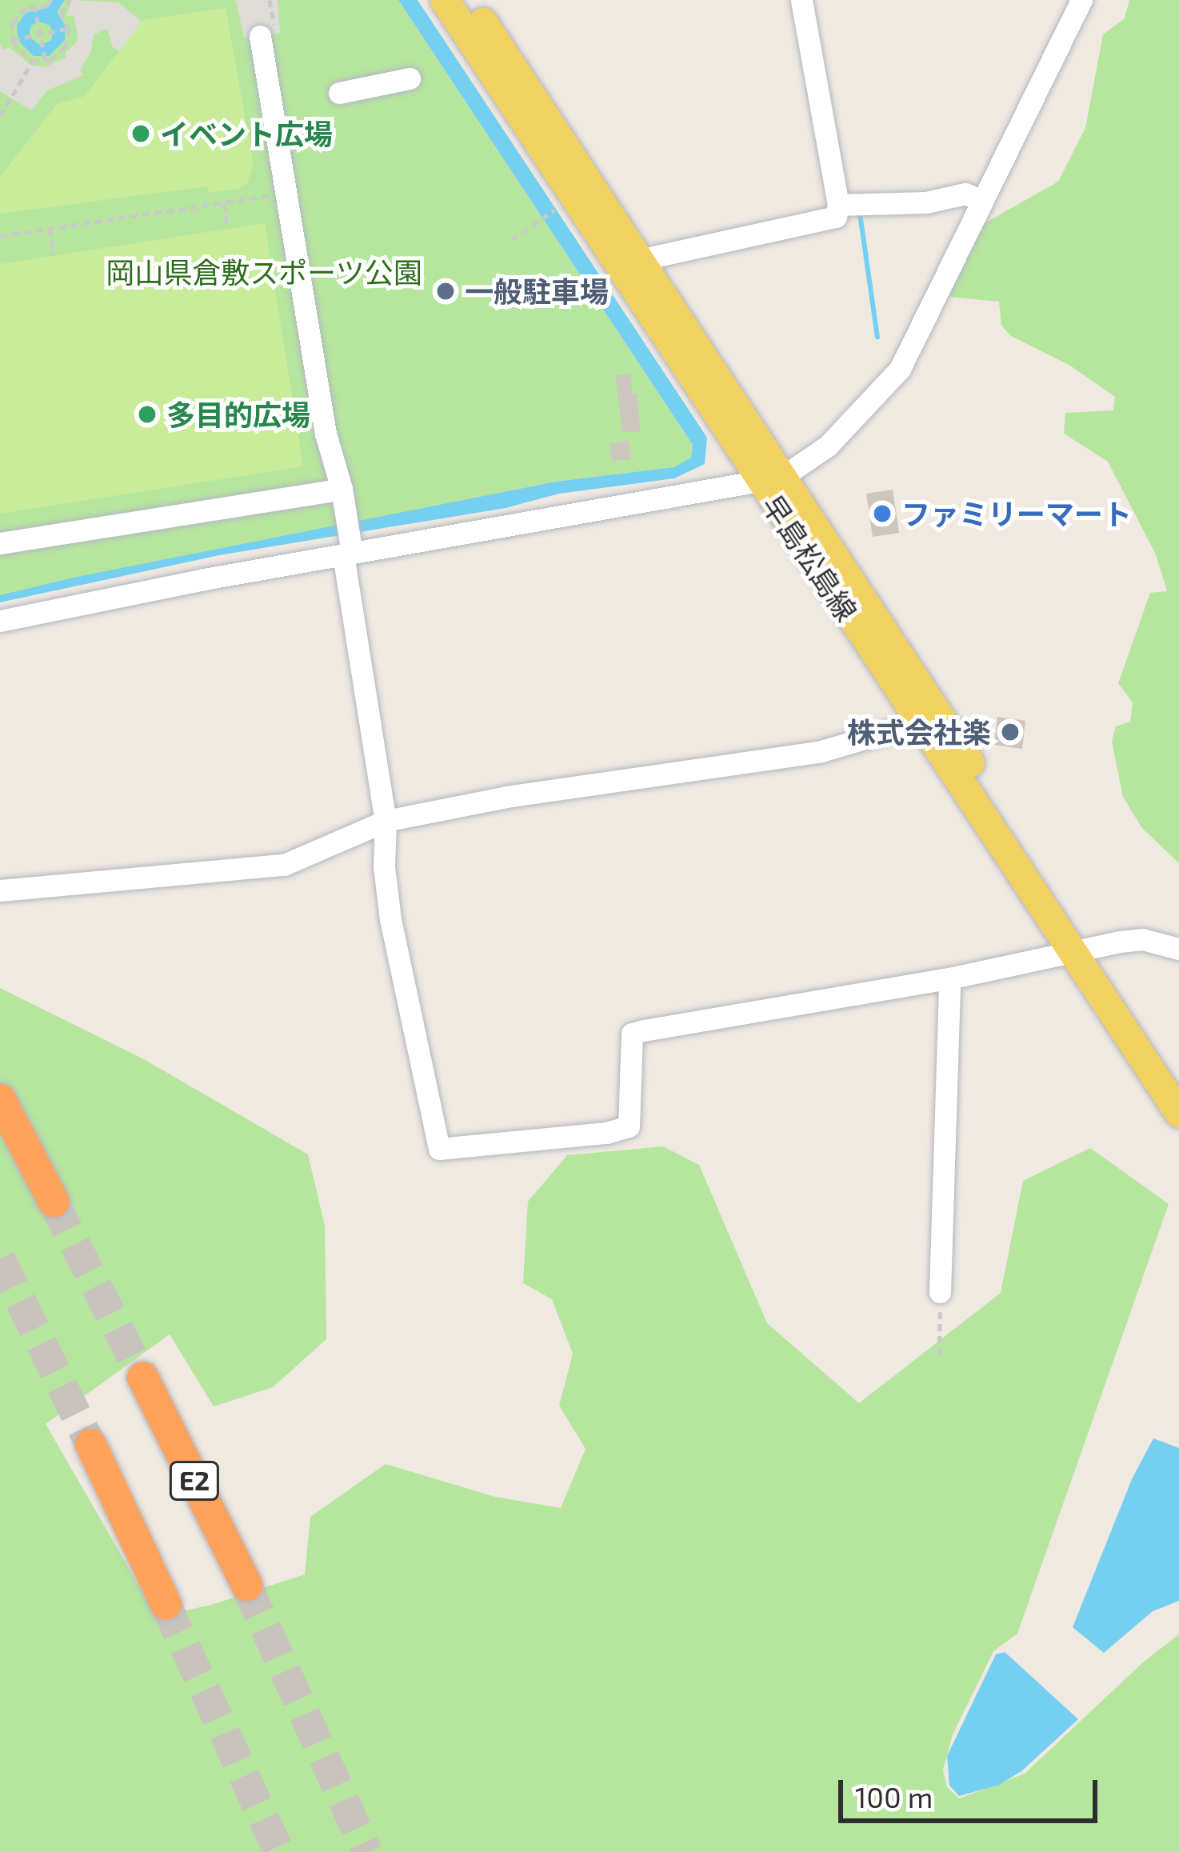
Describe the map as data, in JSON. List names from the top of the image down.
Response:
{
  "streets": {
    "highway": ["E2"],
    "main road": ["早島松島線"]
  },
  "parks": ["岡山県倉敷スポーツ公園"],
  "places": [
    "イベント広場",
    "一般駐車場",
    "多目的広場",
    "ファミリーマート",
    "株式会社楽"
  ],
  "scale_bar": "100 m"
}
